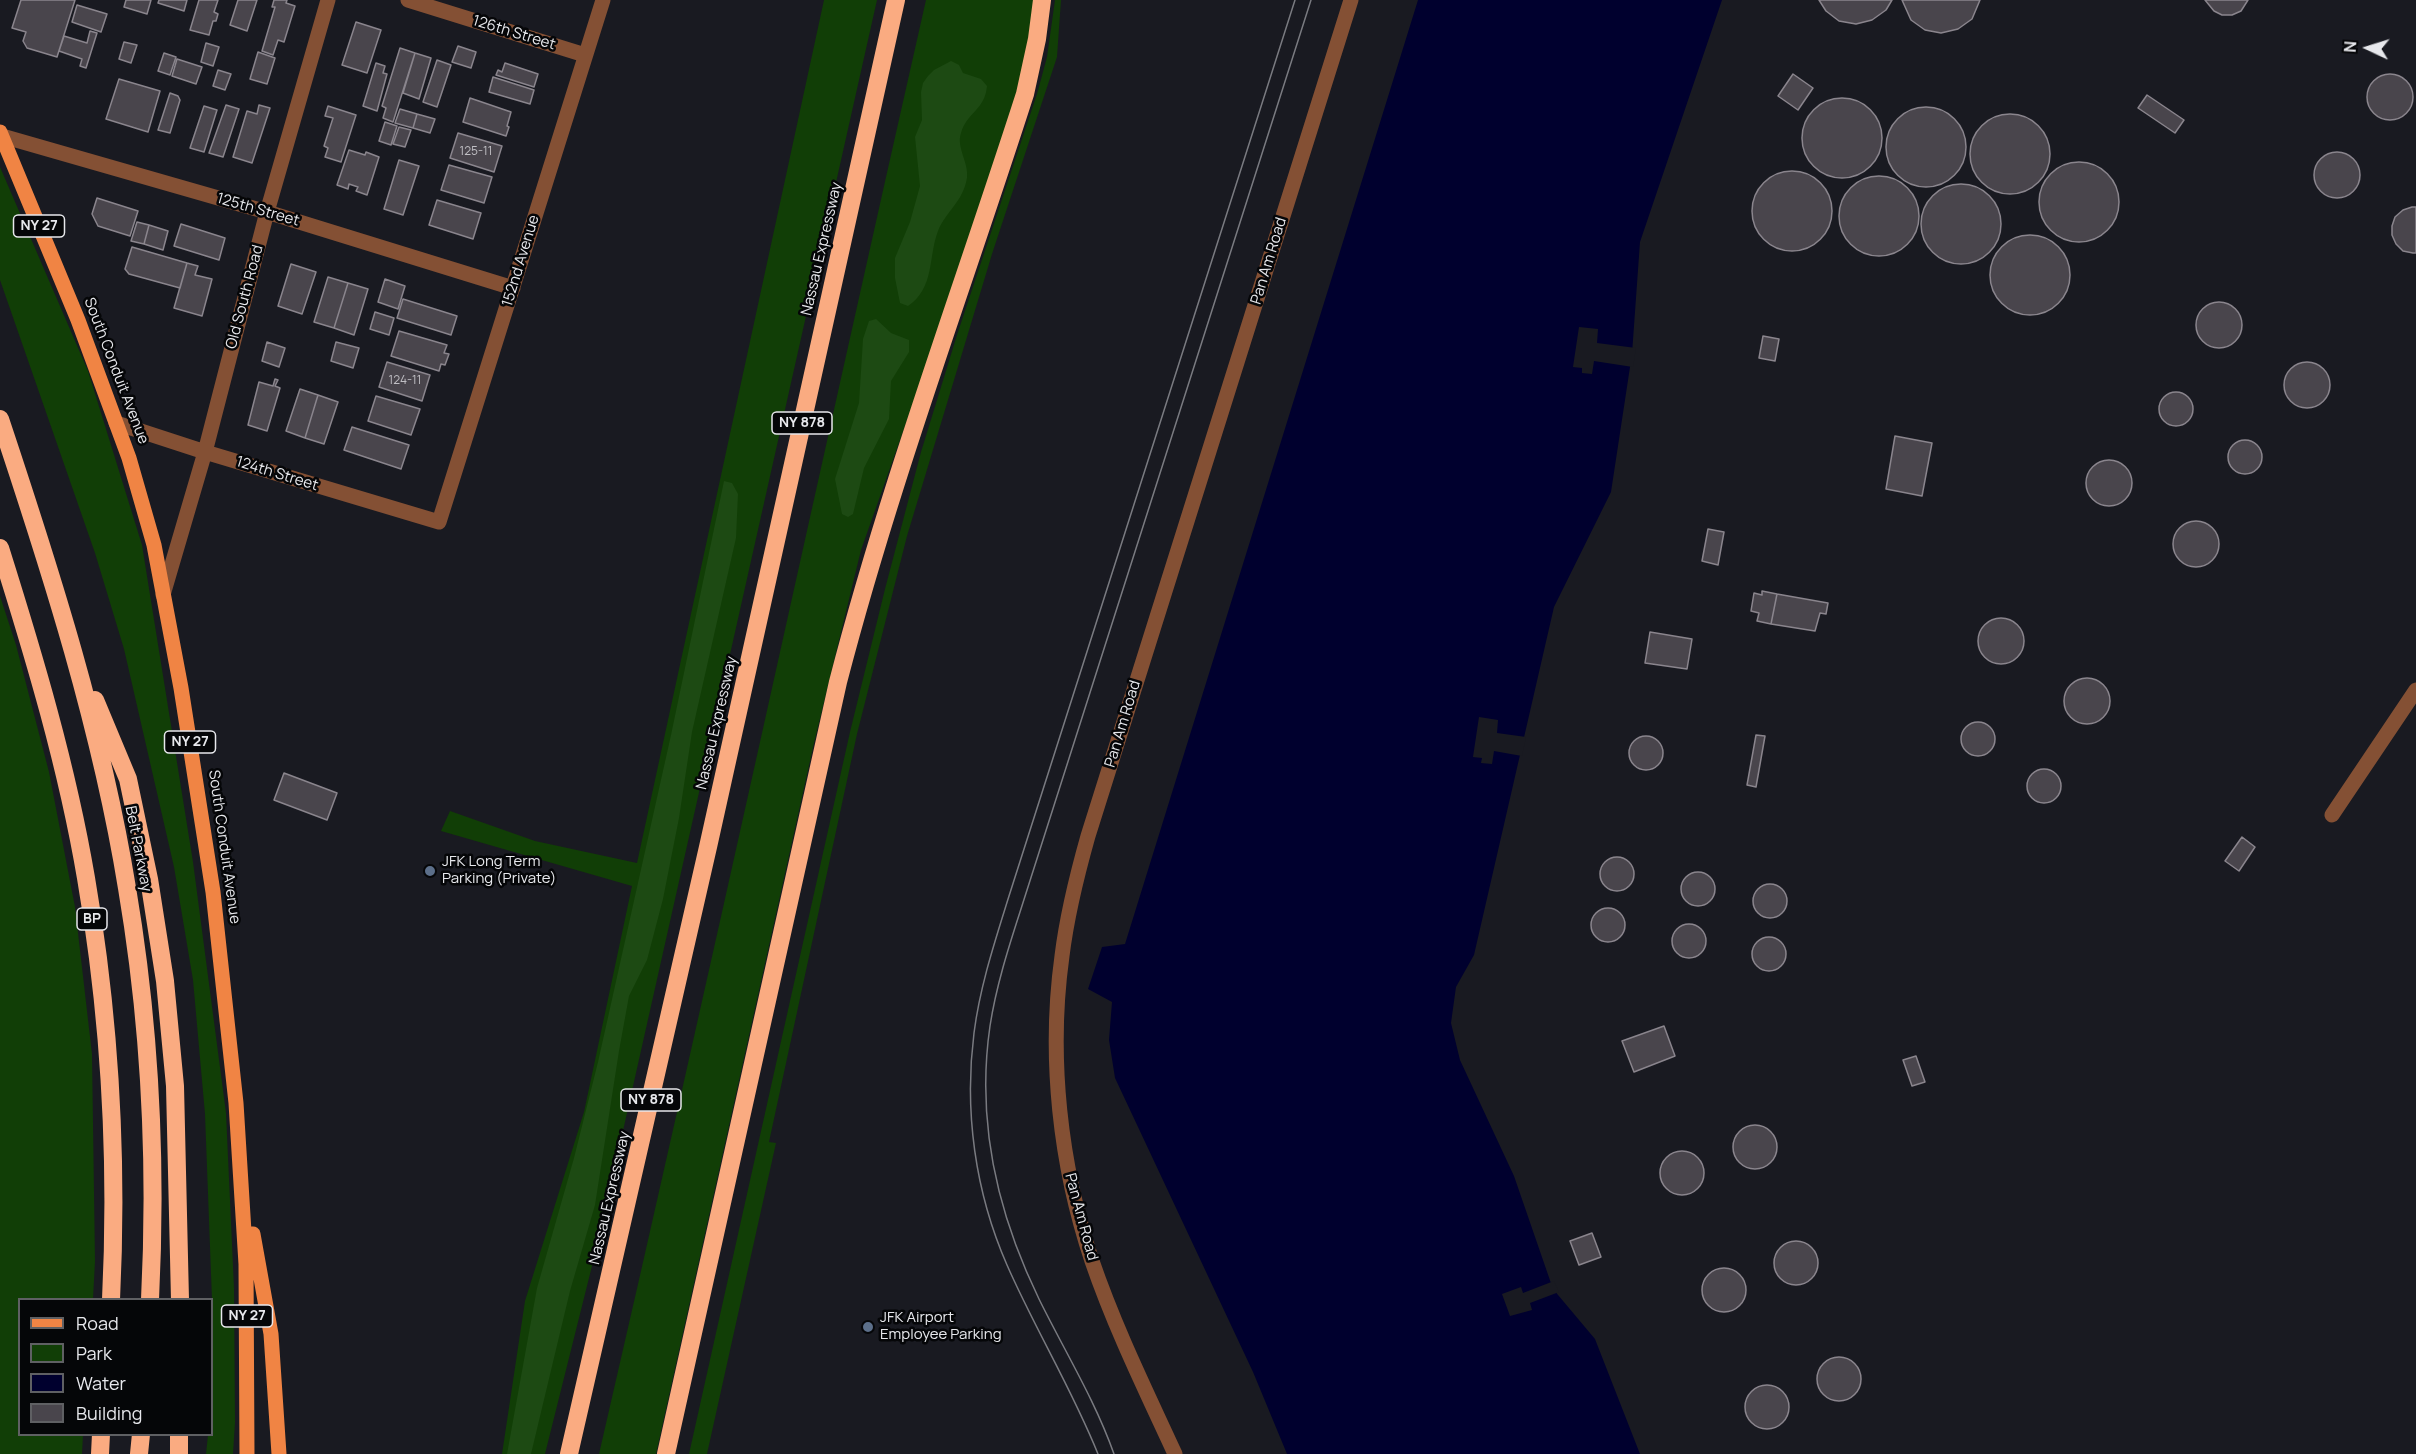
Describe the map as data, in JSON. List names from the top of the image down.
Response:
{
  "streets": {
    "highway": [
      "Nassau Expressway",
      "NY 878",
      "Belt Parkway",
      "BP"
    ],
    "main road": ["NY 27", "South Conduit Avenue"],
    "street": [
      "126th Street",
      "125th Street",
      "152nd Avenue",
      "Pan Am Road",
      "Old South Road",
      "124th Street"
    ]
  },
  "crossings": [
    ["126th Street", "152nd Avenue"],
    ["125th Street", "152nd Avenue"],
    ["125th Street", "Old South Road"],
    ["125th Street", "South Conduit Avenue"],
    ["152nd Avenue", "124th Street"],
    ["Old South Road", "South Conduit Avenue"],
    ["Old South Road", "124th Street"],
    ["South Conduit Avenue", "124th Street"]
  ],
  "places": ["JFK Long Term Parking (Private)", "JFK Airport Employee Parking"],
  "house_numbers": ["125-11", "124-11"],
  "legend": [
    "Road",
    "Park",
    "Water",
    "Building"
  ],
  "north": "left"
}
